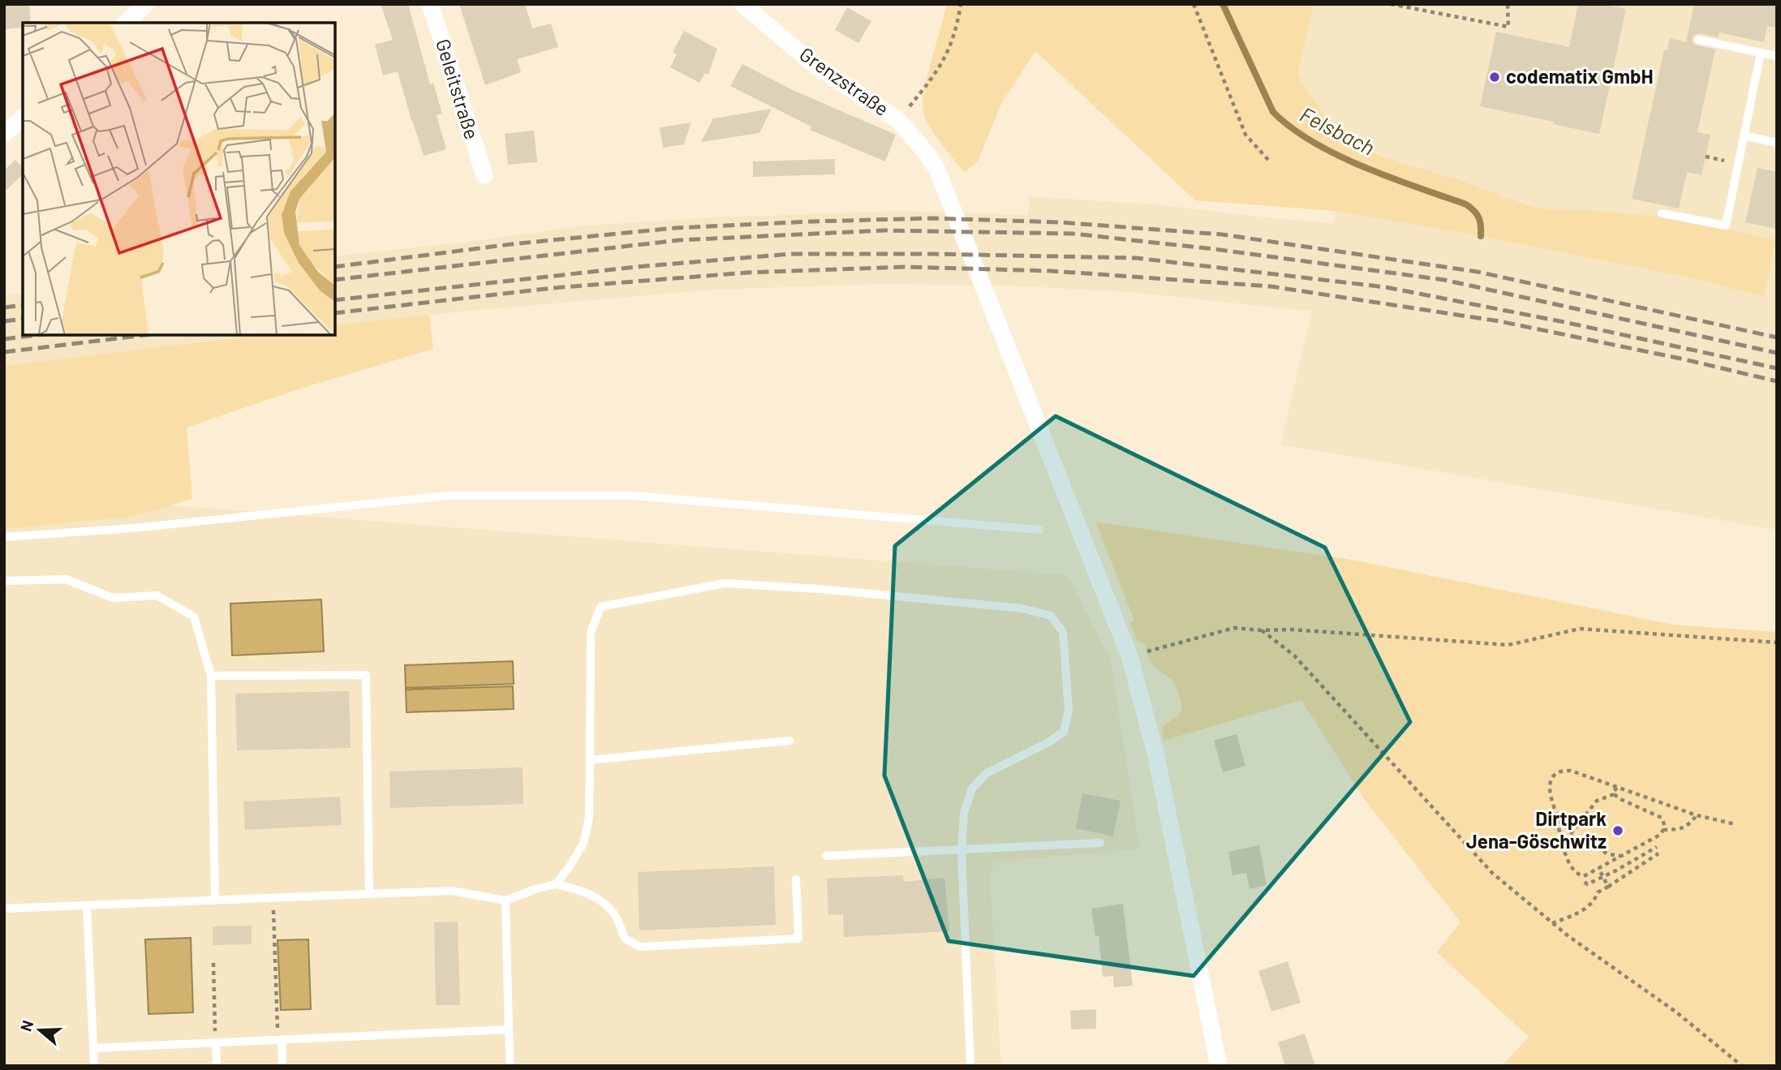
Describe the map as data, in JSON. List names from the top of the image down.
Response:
{
  "streets": {
    "street": ["Grenzstraße", "Geleitstraße"]
  },
  "water": ["Felsbach"],
  "places": ["codematix GmbH", "Dirtpark Jena-Göschwitz"],
  "north": "left"
}
